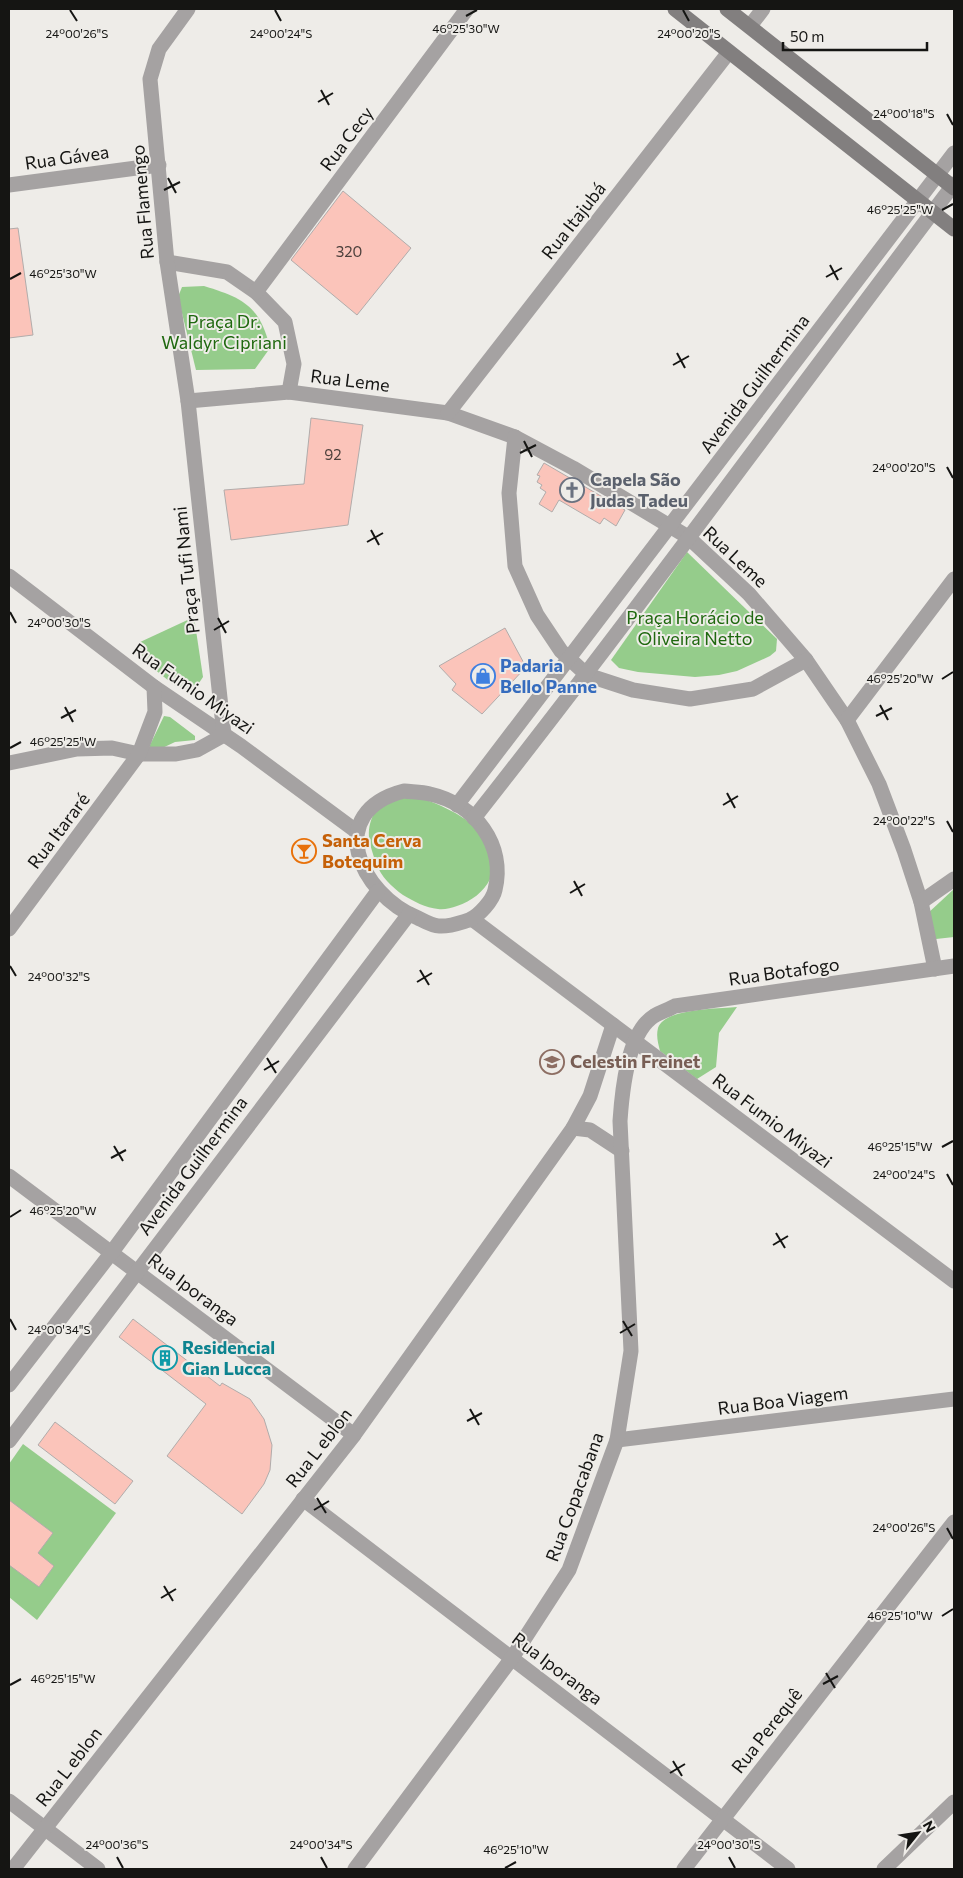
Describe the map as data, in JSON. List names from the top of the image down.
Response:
{
  "streets": {
    "street": [
      "Rua Cecy",
      "Rua Gávea",
      "Rua Flamengo",
      "Rua Itajubá",
      "Rua Leme",
      "Avenida Guilhermina",
      "Praça Tufi Nami",
      "Rua Fumio Miyazi",
      "Rua Itararé",
      "Rua Botafogo",
      "Rua Iporanga",
      "Rua Boa Viagem",
      "Rua L eblon",
      "Rua Copacabana",
      "Rua Perequê"
    ]
  },
  "crossings": [
    ["Rua Gávea", "Rua Flamengo"],
    ["Rua Flamengo", "Rua Leme"],
    ["Rua Flamengo", "Praça Tufi Nami"],
    ["Rua Itajubá", "Rua Leme"],
    ["Rua Leme", "Avenida Guilhermina"],
    ["Rua Leme", "Praça Tufi Nami"],
    ["Rua Leme", "Rua Botafogo"],
    ["Avenida Guilhermina", "Rua Fumio Miyazi"],
    ["Avenida Guilhermina", "Rua Iporanga"],
    ["Praça Tufi Nami", "Rua Fumio Miyazi"],
    ["Rua Fumio Miyazi", "Rua Itararé"],
    ["Rua Fumio Miyazi", "Rua Botafogo"],
    ["Rua Fumio Miyazi", "Rua L eblon"],
    ["Rua Fumio Miyazi", "Rua Copacabana"],
    ["Rua Botafogo", "Rua Copacabana"],
    ["Rua Iporanga", "Rua L eblon"],
    ["Rua Iporanga", "Rua Copacabana"],
    ["Rua Iporanga", "Rua Perequê"],
    ["Rua Boa Viagem", "Rua Copacabana"]
  ],
  "parks": ["Praça Dr. Waldyr Cipriani", "Praça Horácio de Oliveira Netto"],
  "places": {
    "church": ["Capela São Judas Tadeu"],
    "shop": ["Padaria Bello Panne"],
    "bar": ["Santa Cerva Botequim"],
    "school or university": ["Celestin Freinet"],
    "building": ["Residencial Gian Lucca"]
  },
  "house_numbers": ["320", "92"],
  "scale_bar": "50 m",
  "north": "top right",
  "coordinates": [
    "46°25'30\"W",
    "24°00'26\"S",
    "24°00'24\"S",
    "24°00'20\"S",
    "24°00'18\"S",
    "46°25'25\"W",
    "24°00'30\"S",
    "46°25'20\"W",
    "24°00'22\"S",
    "24°00'32\"S",
    "46°25'15\"W",
    "24°00'34\"S",
    "46°25'10\"W",
    "24°00'36\"S"
  ]
}
